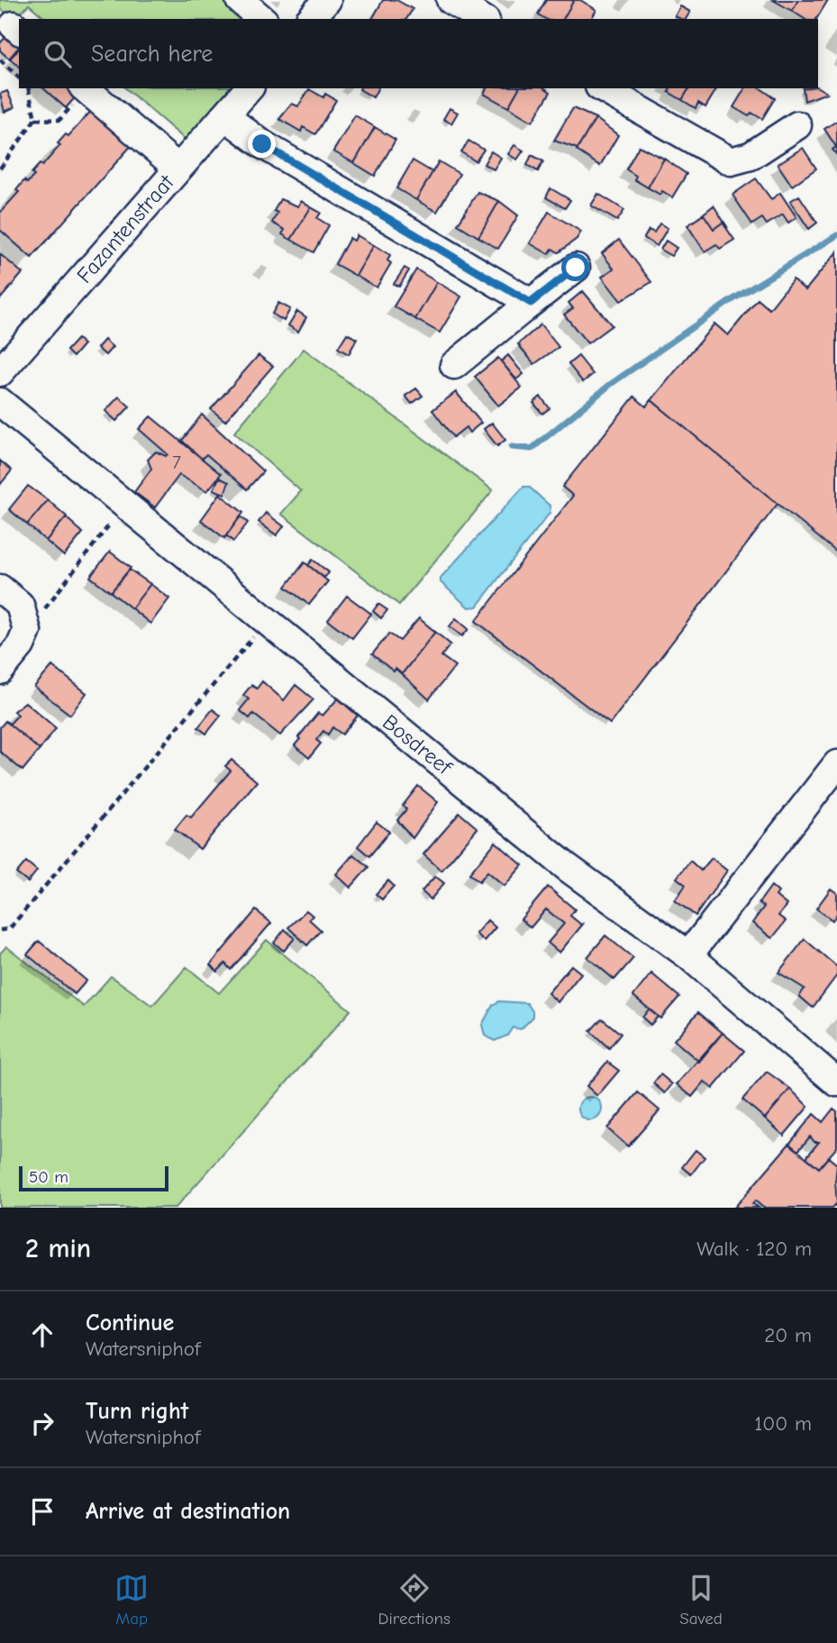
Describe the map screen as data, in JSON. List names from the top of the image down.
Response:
{
  "streets": {
    "street": ["Fazantenstraat", "Bosdreef"]
  },
  "house_numbers": ["7"],
  "scale_bar": "50 m",
  "page": {
    "search": "Search here",
    "scale": "50 m",
    "heading": ["2 min", "Walk · 120 m"],
    "list": [
      ["Continue", "Watersniphof", "20 m"],
      ["Turn right", "Watersniphof", "100 m"],
      "Arrive at destination"
    ],
    "nav": ["Map", "Directions", "Saved"]
  }
}
